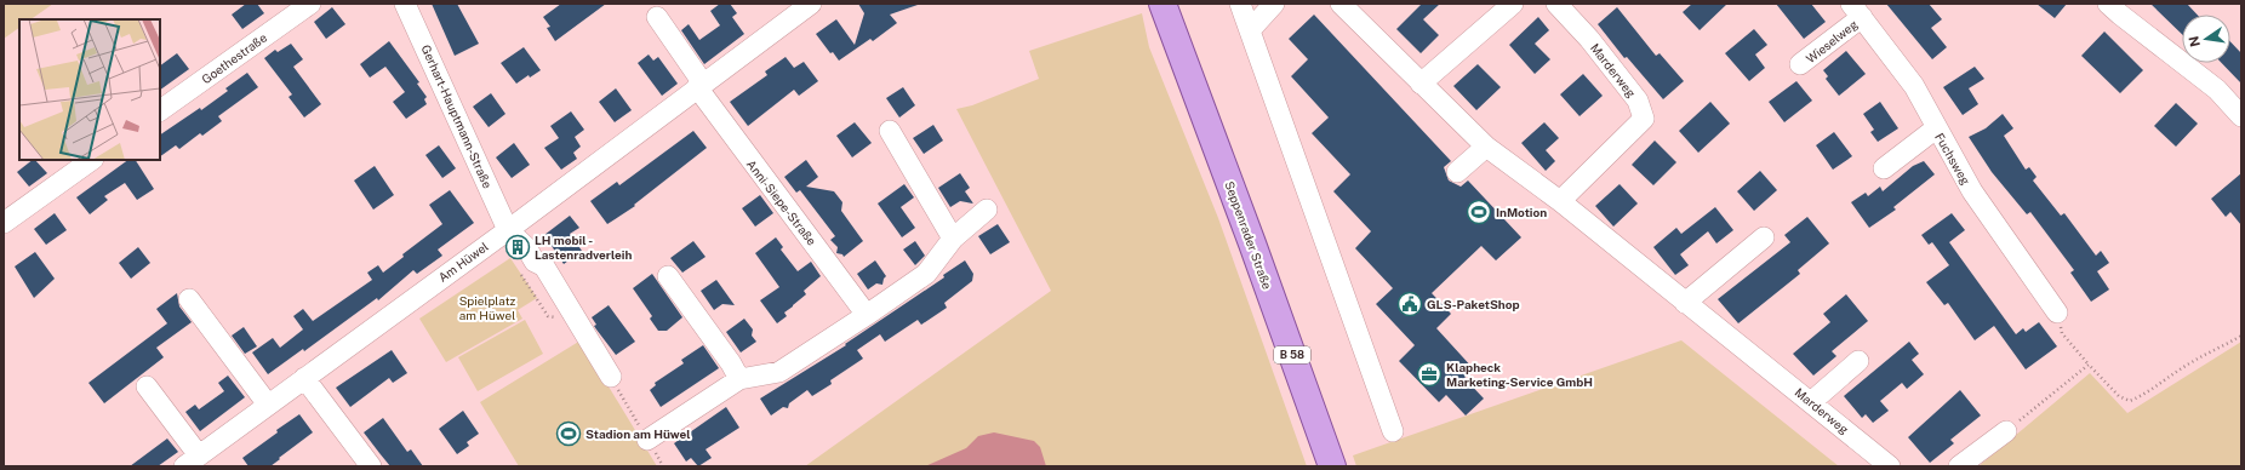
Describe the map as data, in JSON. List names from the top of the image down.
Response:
{
  "streets": {
    "main road": ["Seppenrader Straße", "B 58"],
    "street": [
      "Wieselweg",
      "Goethestraße",
      "Marderweg",
      "Gerhart-Hauptmann-Straße",
      "Fuchsweg",
      "Anni-Siepe-Straße",
      "Am Hüwel"
    ]
  },
  "crossings": [
    ["Wieselweg", "Fuchsweg"],
    ["Gerhart-Hauptmann-Straße", "Am Hüwel"],
    ["Anni-Siepe-Straße", "Am Hüwel"]
  ],
  "parks": ["Spielplatz am Hüwel"],
  "places": {
    "sports": ["InMotion", "Stadion am Hüwel"],
    "building": ["LH mobil - Lastenradverleih"],
    "public building": ["GLS-PaketShop"],
    "office": ["Klapheck Marketing-Service GmbH"]
  },
  "north": "left"
}
